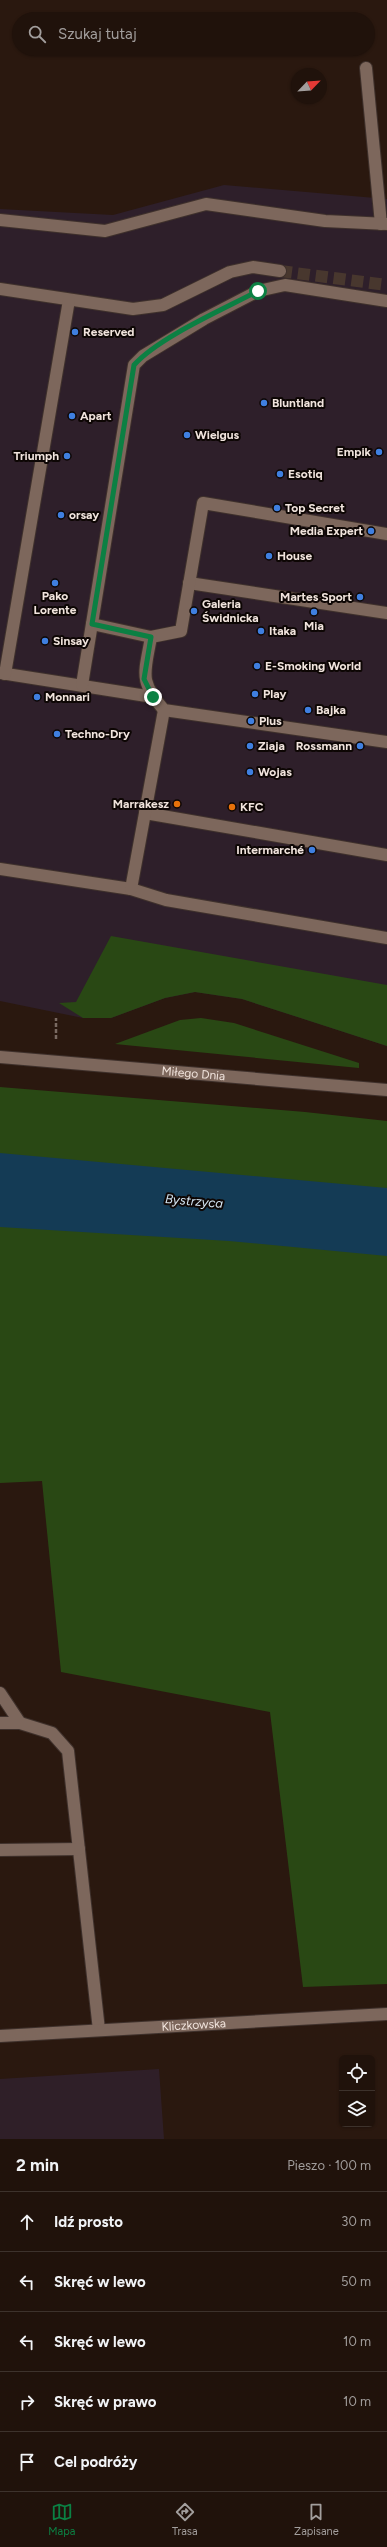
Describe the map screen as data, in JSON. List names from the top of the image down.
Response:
{
  "streets": {
    "street": ["Miłego Dnia", "Kliczkowska"]
  },
  "water": ["Bystrzyca"],
  "places": [
    "Reserved",
    "Bluntland",
    "Apart",
    "Wielgus",
    "Empik",
    "Triumph",
    "Esotiq",
    "Top Secret",
    "orsay",
    "Media Expert",
    "House",
    "Pako Lorente",
    "Martes Sport",
    "Galeria Świdnicka",
    "Mia",
    "Itaka",
    "Sinsay",
    "E-Smoking World",
    "Play",
    "Monnari",
    "Bajka",
    "Plus",
    "Techno-Dry",
    "Ziaja",
    "Rossmann",
    "Wojas",
    "Marrakesz",
    "KFC",
    "Intermarché"
  ],
  "north": "top right",
  "page": {
    "search": "Szukaj tutaj",
    "heading": ["2 min", "Pieszo · 100 m"],
    "list": [
      ["Idź prosto", "30 m"],
      ["Skręć w lewo", "50 m"],
      ["Skręć w lewo", "10 m"],
      ["Skręć w prawo", "10 m"],
      "Cel podróży"
    ],
    "nav": ["Mapa", "Trasa", "Zapisane"]
  }
}
